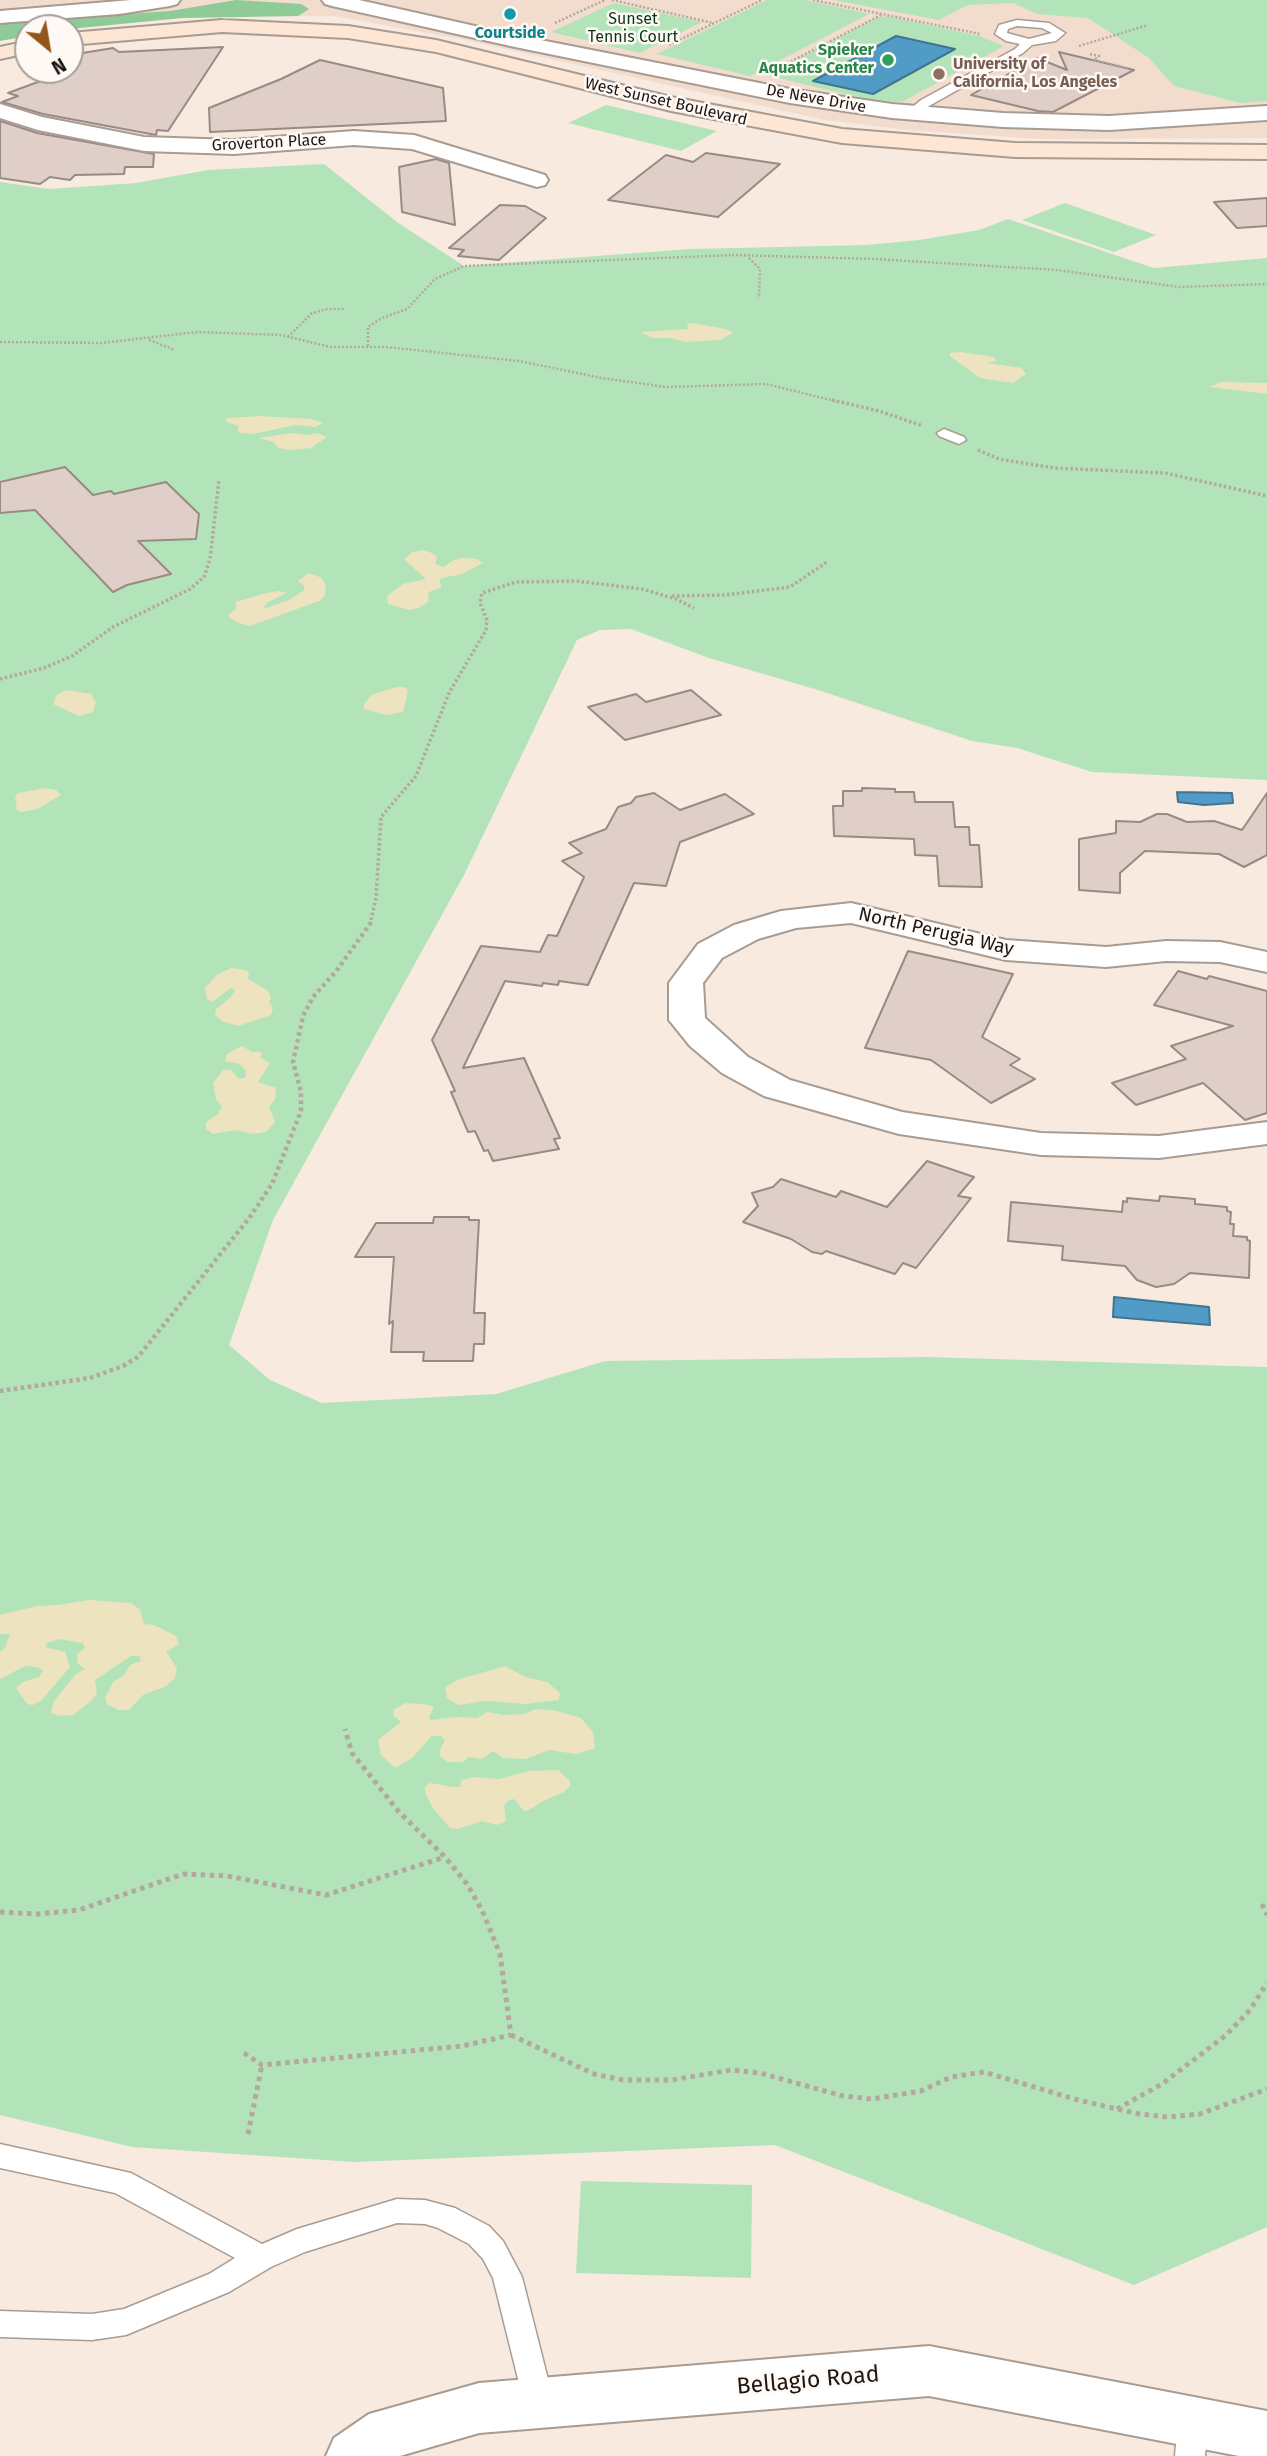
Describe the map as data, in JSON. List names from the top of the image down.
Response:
{
  "streets": {
    "main road": ["West Sunset Boulevard"],
    "street": [
      "De Neve Drive",
      "Groverton Place",
      "North Perugia Way",
      "Bellagio Road"
    ]
  },
  "parks": ["Sunset Tennis Court"],
  "places": ["Courtside", "Spieker Aquatics Center", "University of California, Los Angeles"],
  "north": "bottom right"
}
